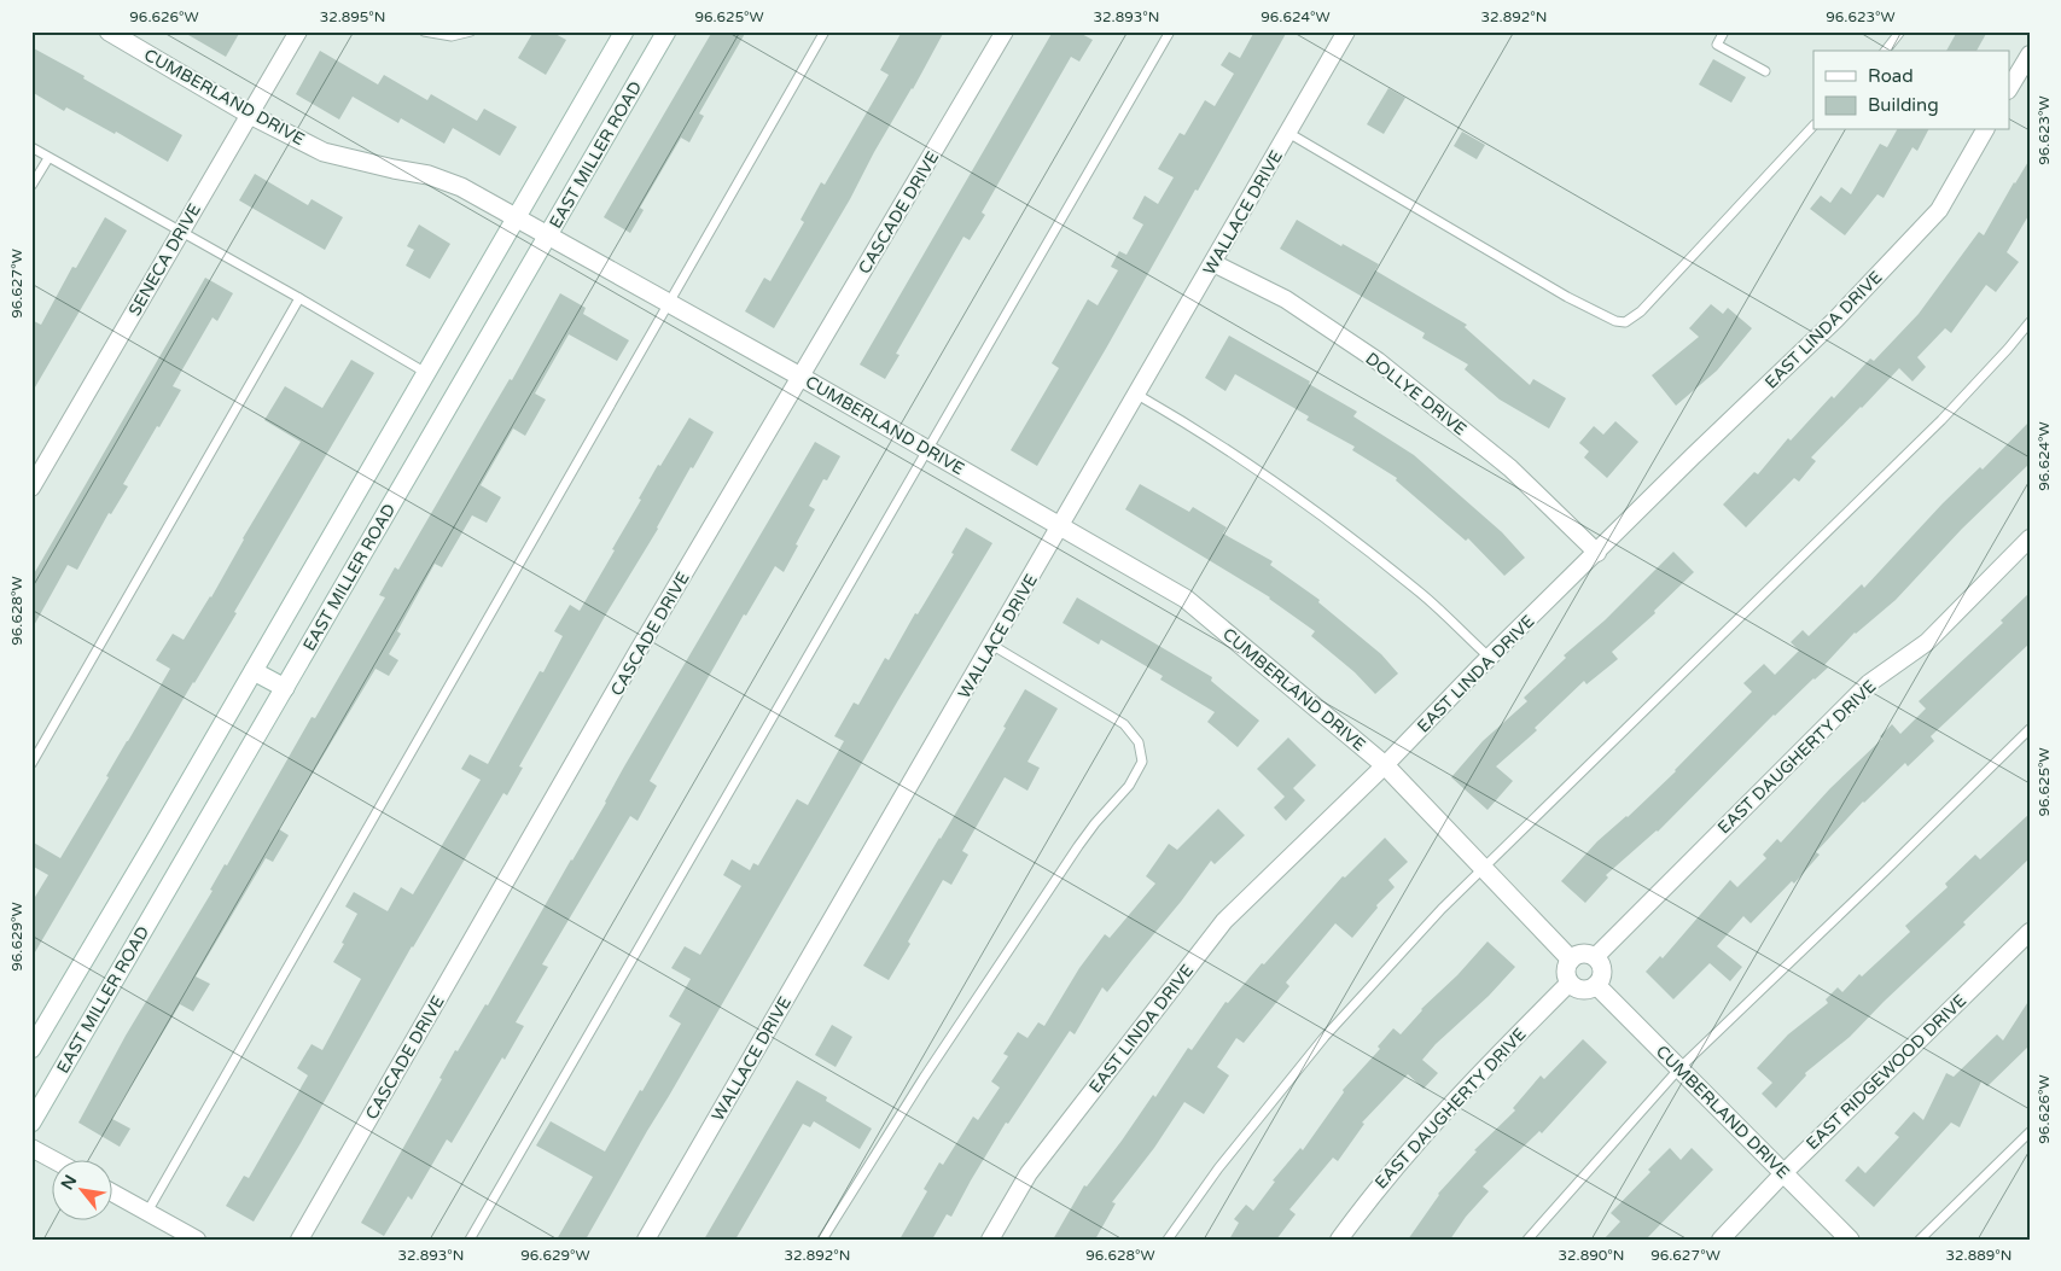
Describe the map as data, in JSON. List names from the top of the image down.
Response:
{
  "streets": {
    "main road": ["CUMBERLAND DRIVE", "EAST MILLER ROAD"],
    "street": [
      "CASCADE DRIVE",
      "WALLACE DRIVE",
      "SENECA DRIVE",
      "EAST LINDA DRIVE",
      "DOLLYE DRIVE",
      "EAST DAUGHERTY DRIVE",
      "EAST RIDGEWOOD DRIVE"
    ]
  },
  "crossings": [
    ["CUMBERLAND DRIVE", "EAST MILLER ROAD"],
    ["CUMBERLAND DRIVE", "CASCADE DRIVE"],
    ["CUMBERLAND DRIVE", "WALLACE DRIVE"],
    ["CUMBERLAND DRIVE", "SENECA DRIVE"],
    ["CUMBERLAND DRIVE", "EAST LINDA DRIVE"],
    ["CUMBERLAND DRIVE", "EAST DAUGHERTY DRIVE"],
    ["CUMBERLAND DRIVE", "EAST RIDGEWOOD DRIVE"],
    ["WALLACE DRIVE", "DOLLYE DRIVE"],
    ["EAST LINDA DRIVE", "DOLLYE DRIVE"]
  ],
  "legend": ["Road", "Building"],
  "north": "top left",
  "coordinates": [
    "96.626°W",
    "32.895°N",
    "96.625°W",
    "32.893°N",
    "96.624°W",
    "32.892°N",
    "96.623°W",
    "96.627°W",
    "96.628°W",
    "96.629°W",
    "32.890°N",
    "32.889°N"
  ]
}
